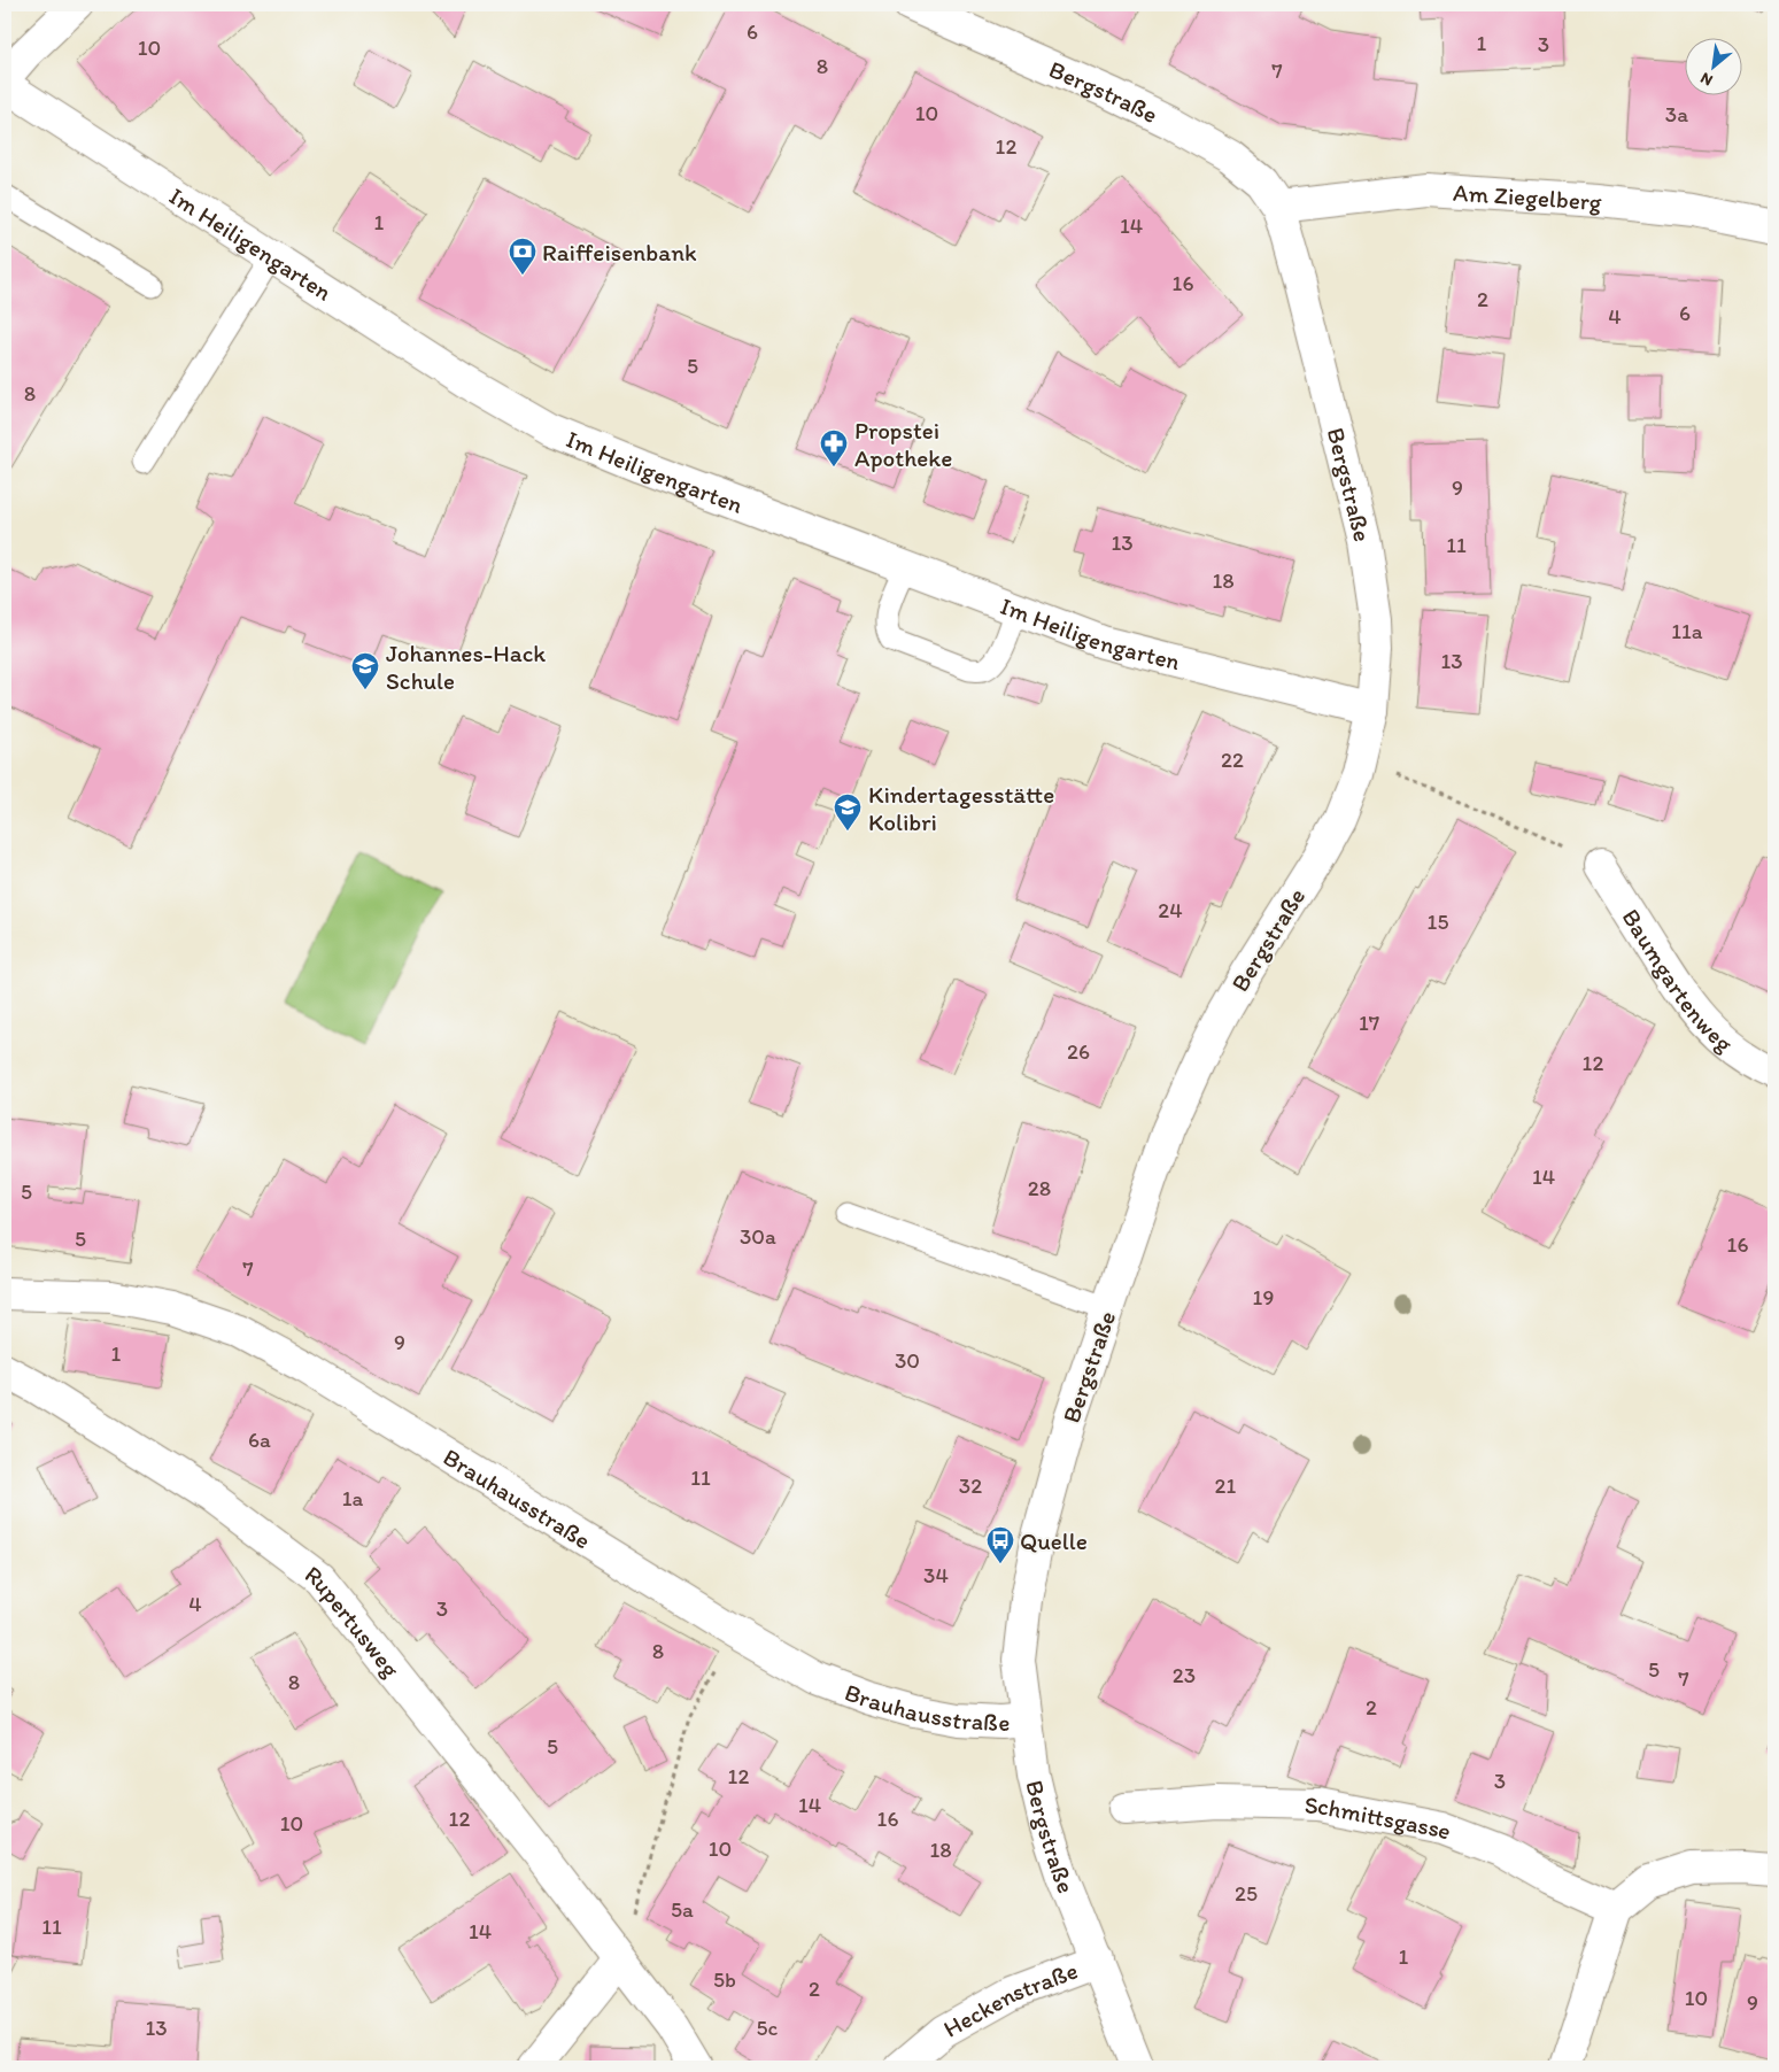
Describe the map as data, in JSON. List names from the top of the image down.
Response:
{
  "streets": {
    "street": [
      "Bergstraße",
      "Am Ziegelberg",
      "Im Heiligengarten",
      "Baumgartenweg",
      "Brauhausstraße",
      "Rupertusweg",
      "Schmittsgasse",
      "Heckenstraße"
    ]
  },
  "crossings": [
    ["Bergstraße", "Am Ziegelberg"],
    ["Bergstraße", "Im Heiligengarten"],
    ["Bergstraße", "Brauhausstraße"],
    ["Bergstraße", "Heckenstraße"]
  ],
  "places": {
    "bank": ["Raiffeisenbank"],
    "pharmacy": ["Propstei Apotheke"],
    "school or university": ["Johannes-Hack Schule", "Kindertagesstätte Kolibri"],
    "bus stop": ["Quelle"]
  },
  "house_numbers": [
    "6",
    "1",
    "3",
    "10",
    "8",
    "7",
    "10",
    "3a",
    "12",
    "1",
    "14",
    "16",
    "2",
    "6",
    "4",
    "5",
    "8",
    "9",
    "13",
    "11",
    "18",
    "11a",
    "13",
    "22",
    "24",
    "15",
    "17",
    "26",
    "12",
    "14",
    "28",
    "5",
    "30a",
    "5",
    "16",
    "7",
    "19",
    "9",
    "1",
    "30",
    "6a",
    "11",
    "32",
    "21",
    "1a",
    "34",
    "4",
    "3",
    "8",
    "5",
    "23",
    "7",
    "8",
    "2",
    "5",
    "12",
    "3",
    "14",
    "12",
    "16",
    "10",
    "10",
    "18",
    "25",
    "5a",
    "11",
    "14",
    "1",
    "5b",
    "2",
    "10",
    "9",
    "13",
    "5c"
  ],
  "north": "bottom left"
}
